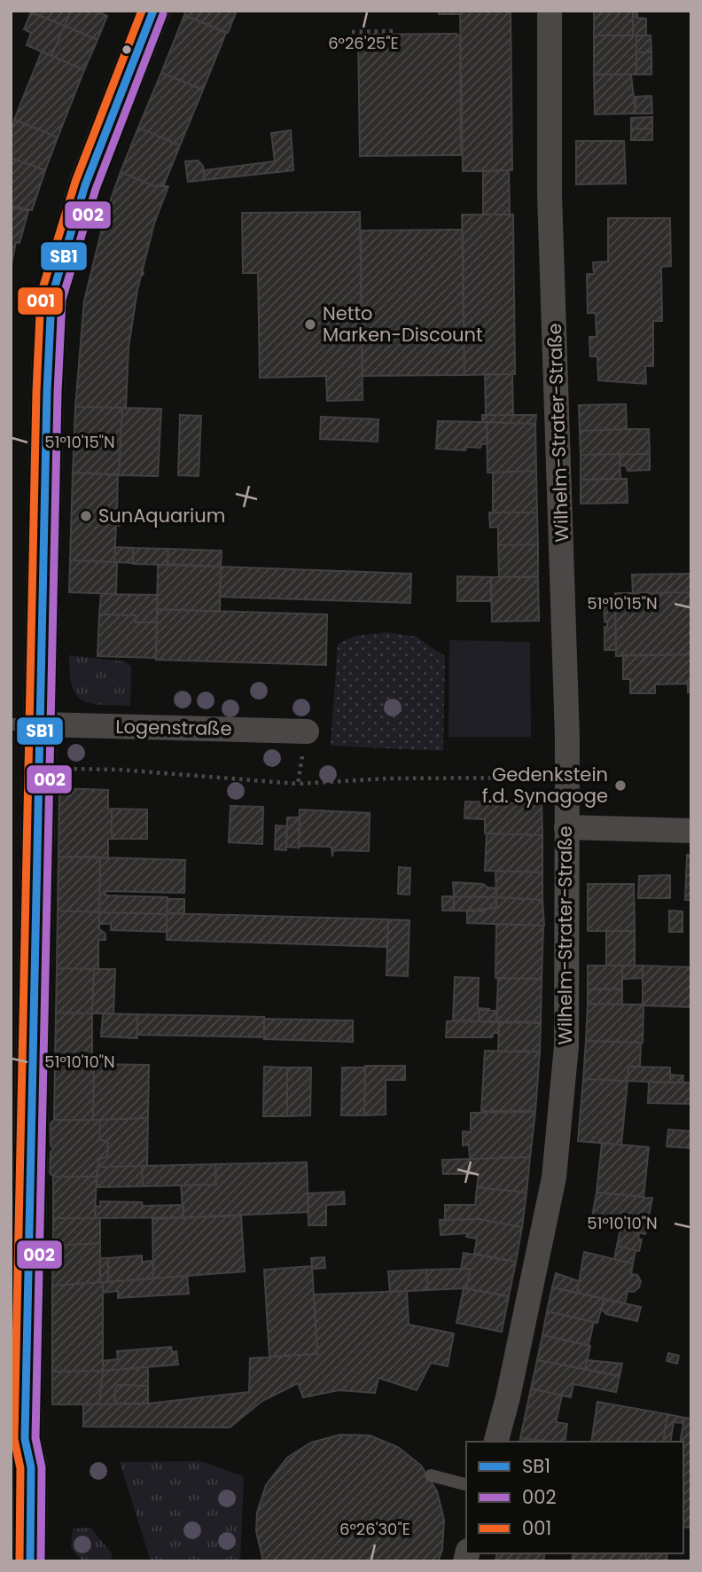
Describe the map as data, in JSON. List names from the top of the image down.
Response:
{
  "streets": {
    "street": ["Wilhelm-Strater-Straße", "Logenstraße"]
  },
  "places": ["Netto Marken-Discount", "SunAquarium", "Gedenkstein f.d. Synagoge"],
  "lines": ["transit line SB1", "transit line 001", "transit line 002"],
  "legend": ["SB1", "002", "001"],
  "coordinates": [
    "6°26'25\"E",
    "51°10'15\"N",
    "51°10'10\"N",
    "6°26'30\"E"
  ]
}
